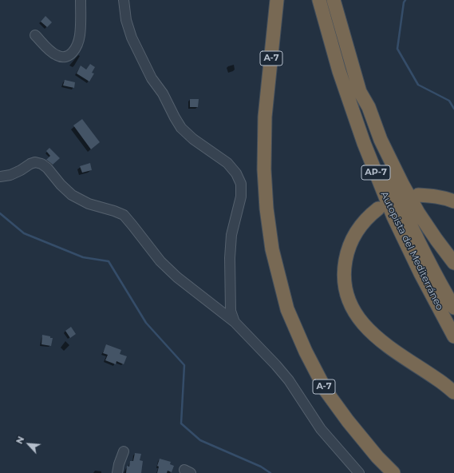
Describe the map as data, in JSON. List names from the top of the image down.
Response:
{
  "streets": {
    "highway": ["A-7", "AP-7", "Autopista del Mediterráneo"]
  },
  "north": "top left"
}
